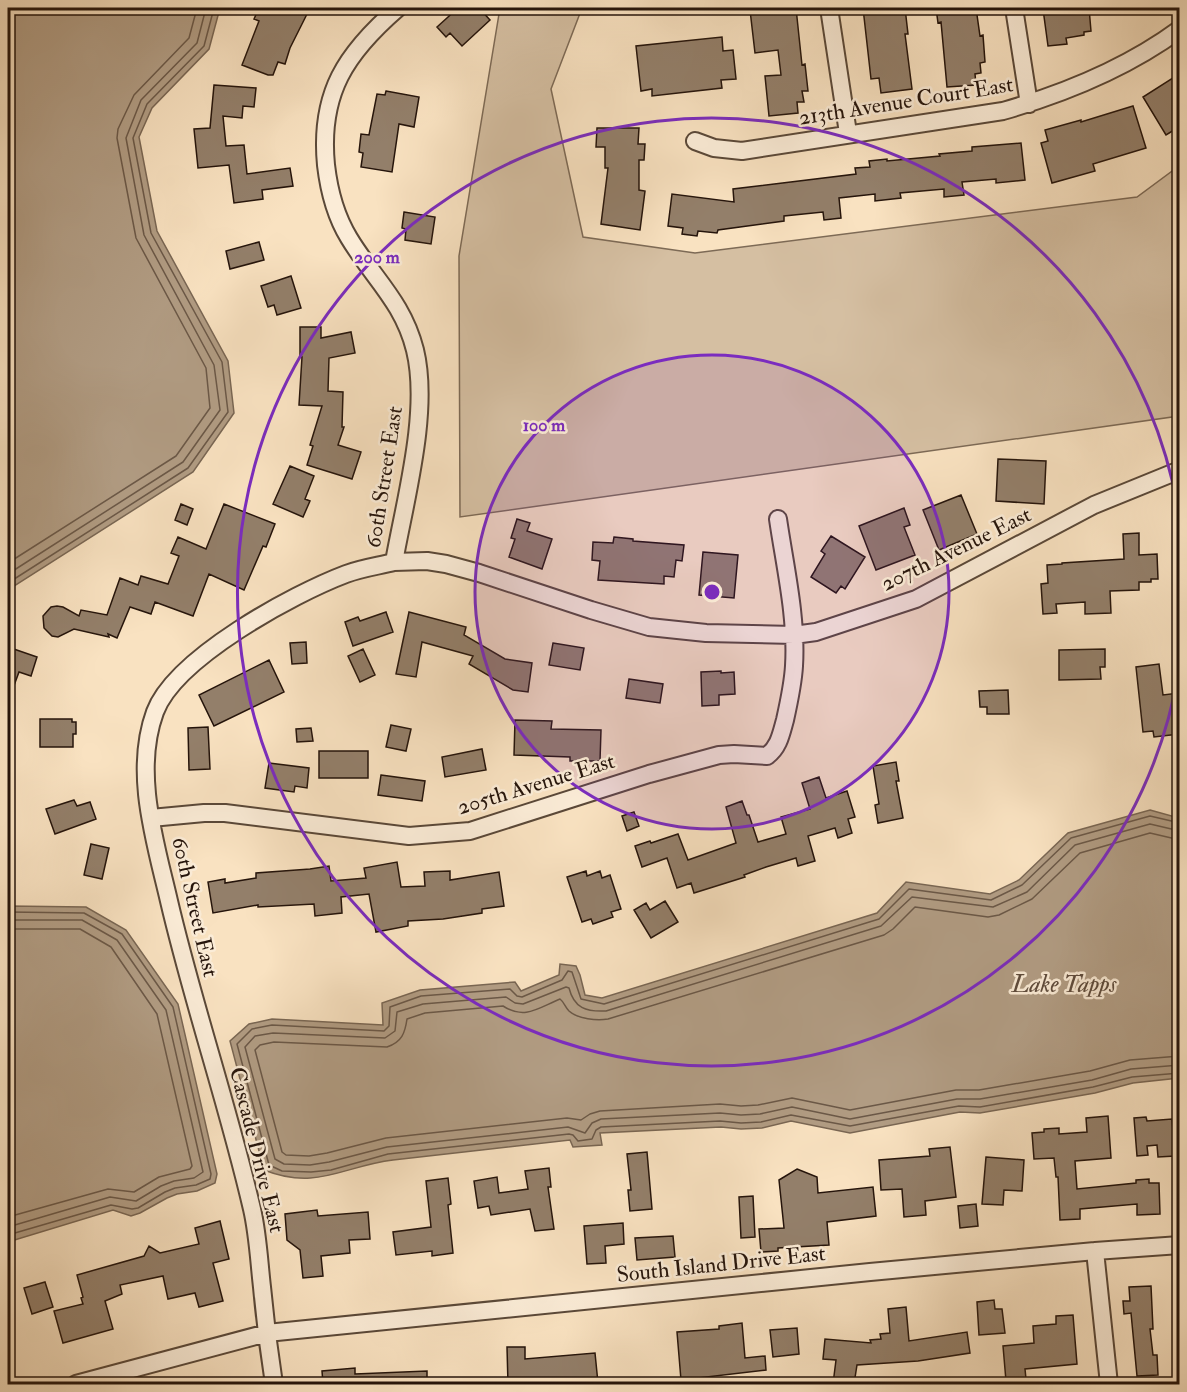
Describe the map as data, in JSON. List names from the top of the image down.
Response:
{
  "streets": {
    "street": [
      "213th Avenue Court East",
      "60th Street East",
      "207th Avenue East",
      "205th Avenue East",
      "Cascade Drive East",
      "South Island Drive East"
    ]
  },
  "crossings": [
    ["60th Street East", "207th Avenue East"],
    ["60th Street East", "205th Avenue East"],
    ["60th Street East", "Cascade Drive East"],
    ["207th Avenue East", "205th Avenue East"],
    ["Cascade Drive East", "South Island Drive East"]
  ],
  "water": ["Lake Tapps"],
  "rings": ["200 m", "100 m"]
}
